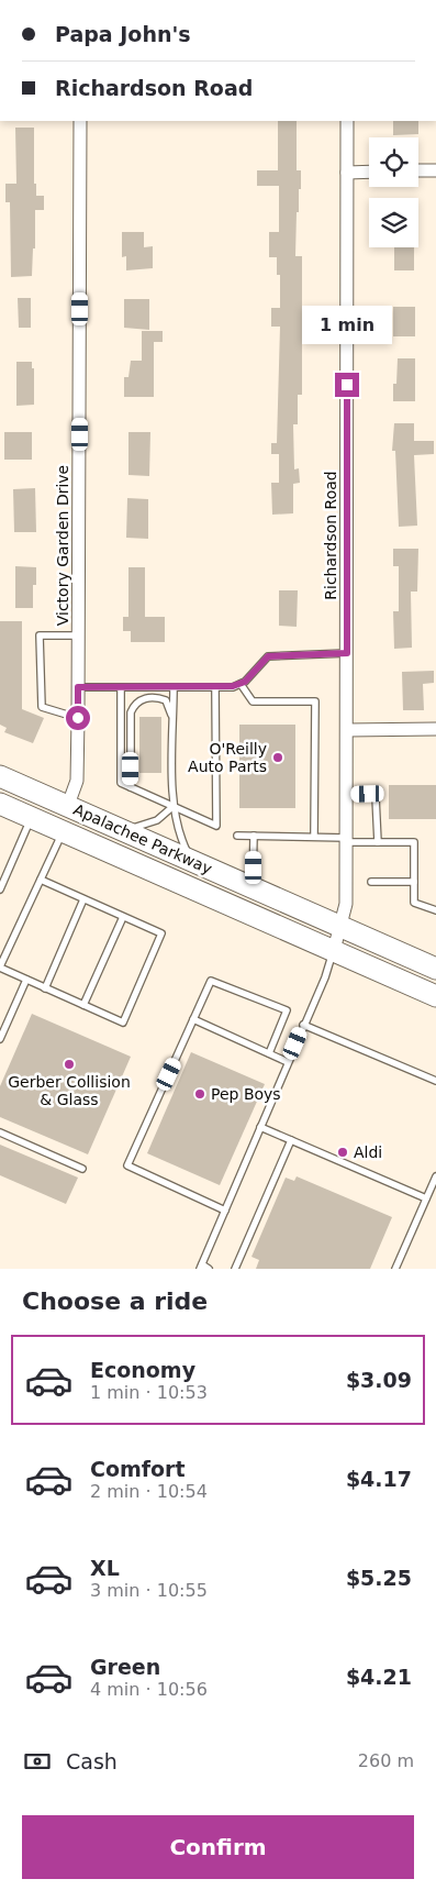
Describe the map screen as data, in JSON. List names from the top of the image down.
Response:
{
  "streets": {
    "main road": ["Apalachee Parkway"],
    "street": ["Richardson Road", "Victory Garden Drive"]
  },
  "crossings": [
    ["Richardson Road", "Apalachee Parkway"],
    ["Victory Garden Drive", "Apalachee Parkway"]
  ],
  "places": [
    "O'Reilly Auto Parts",
    "Gerber Collision & Glass",
    "Pep Boys",
    "Aldi"
  ],
  "page": {
    "banner": ["Papa John's", "Richardson Road"],
    "bubble": "1 min",
    "heading": "Choose a ride",
    "list": [
      {
        "name": "Economy",
        "note": "1 min · 10:53",
        "value": "$3.09"
      },
      {
        "name": "Comfort",
        "note": "2 min · 10:54",
        "value": "$4.17"
      },
      {
        "name": "XL",
        "note": "3 min · 10:55",
        "value": "$5.25"
      },
      {
        "name": "Green",
        "note": "4 min · 10:56",
        "value": "$4.21"
      }
    ],
    "pay": ["Cash", "260 m"],
    "buttons": "Confirm"
  }
}
